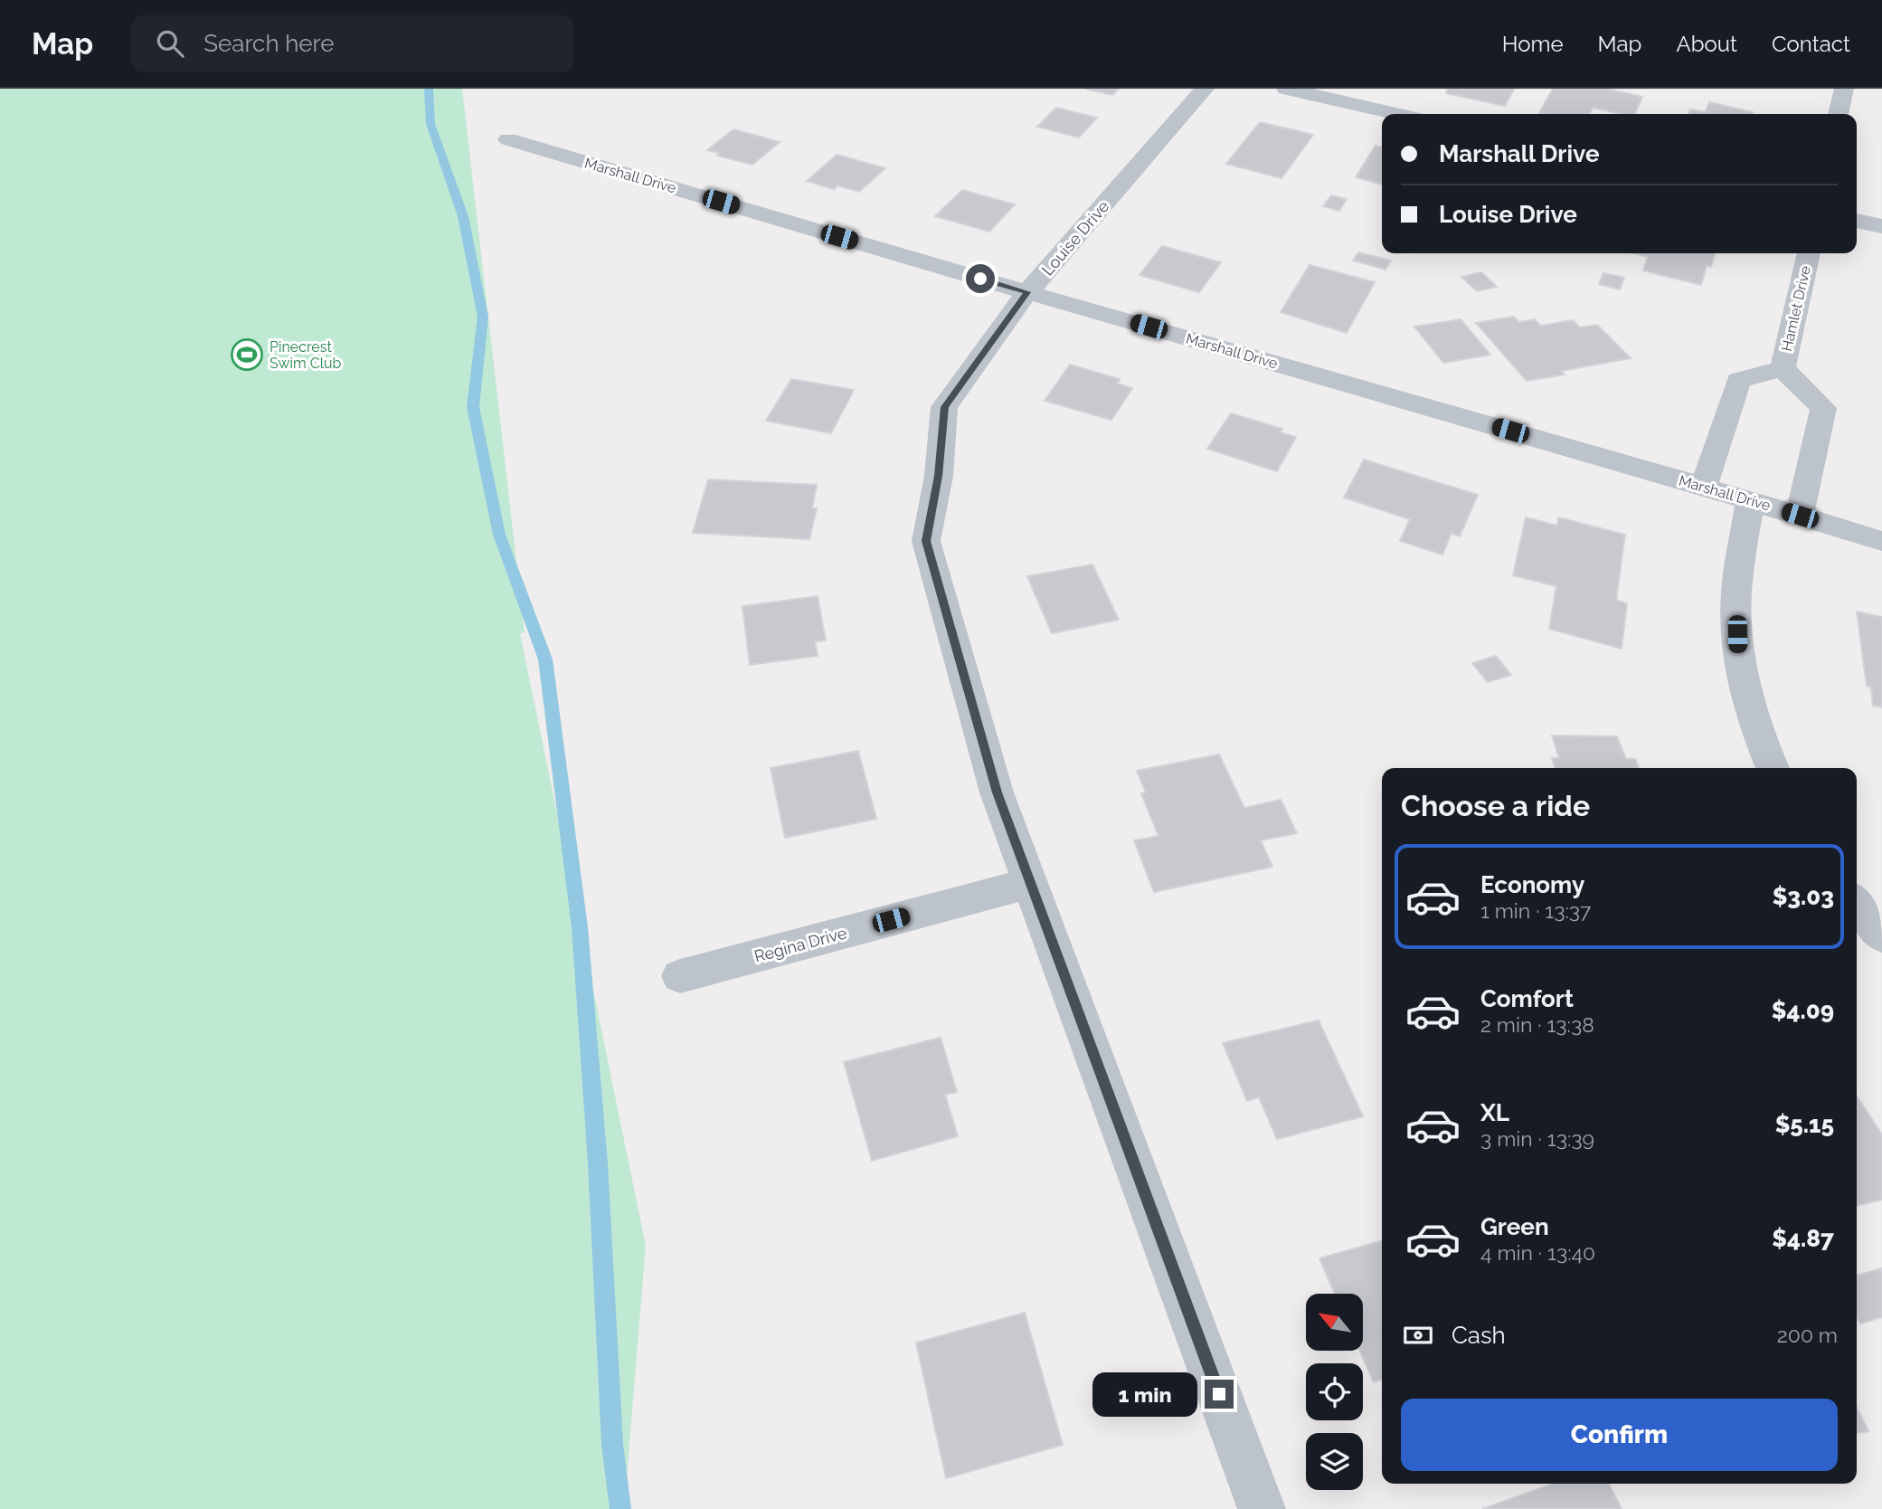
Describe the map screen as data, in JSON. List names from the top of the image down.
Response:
{
  "streets": {
    "street": [
      "Marshall Drive",
      "Louise Drive",
      "Hamlet Drive",
      "Regina Drive"
    ]
  },
  "crossings": [
    ["Marshall Drive", "Louise Drive"],
    ["Marshall Drive", "Hamlet Drive"],
    ["Louise Drive", "Regina Drive"]
  ],
  "places": {
    "sports": ["Pinecrest Swim Club"]
  },
  "north": "top left",
  "page": {
    "header": "Map",
    "search": "Search here",
    "nav": [
      "Home",
      "Map",
      "About",
      "Contact"
    ],
    "banner": ["Marshall Drive", "Louise Drive"],
    "heading": "Choose a ride",
    "list": [
      {
        "name": "Economy",
        "note": "1 min · 13:37",
        "value": "$3.03"
      },
      {
        "name": "Comfort",
        "note": "2 min · 13:38",
        "value": "$4.09"
      },
      {
        "name": "XL",
        "note": "3 min · 13:39",
        "value": "$5.15"
      },
      {
        "name": "Green",
        "note": "4 min · 13:40",
        "value": "$4.87"
      }
    ],
    "pay": ["Cash", "200 m"],
    "bubble": "1 min",
    "buttons": "Confirm"
  }
}
